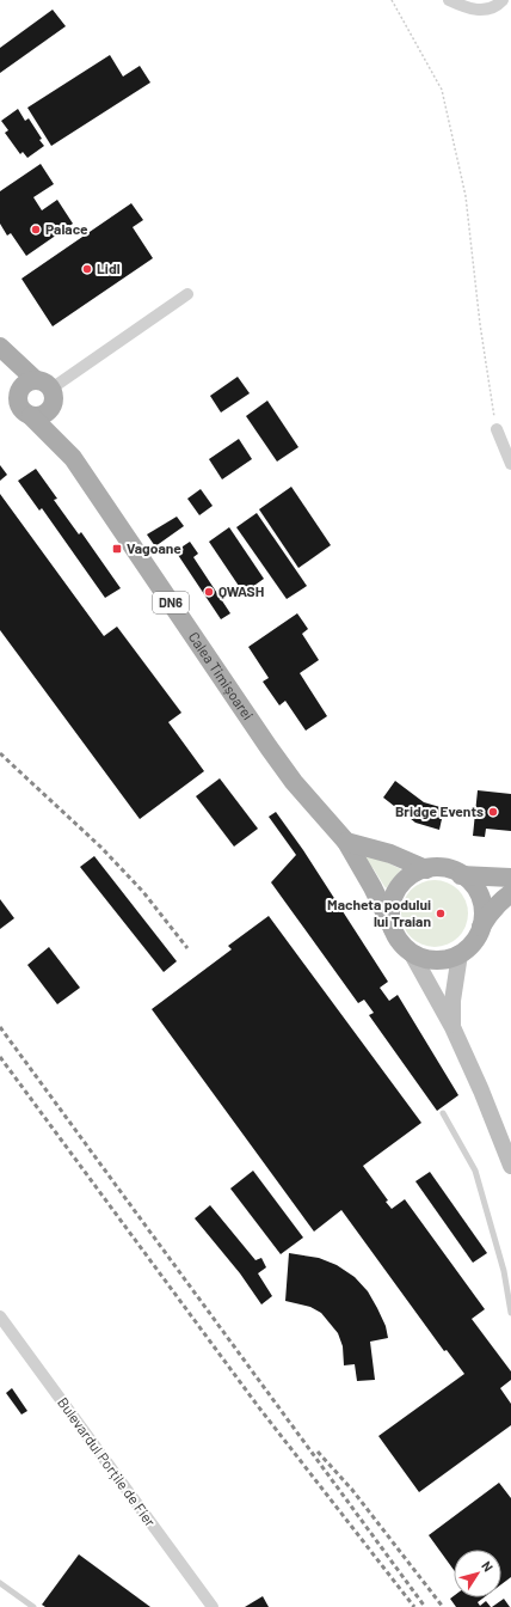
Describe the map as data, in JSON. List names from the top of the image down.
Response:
{
  "streets": {
    "main road": ["DN6", "Calea Timișoarei"],
    "street": ["Bulevardul Porțile de Fier"]
  },
  "crossings": [
    ["DN6", "Calea Timișoarei"]
  ],
  "places": {
    "other": [
      "Palace",
      "Lidl",
      "QWASH",
      "Bridge Events",
      "Macheta podului lui Traian"
    ],
    "transit": ["Vagoane"]
  },
  "north": "top right"
}
